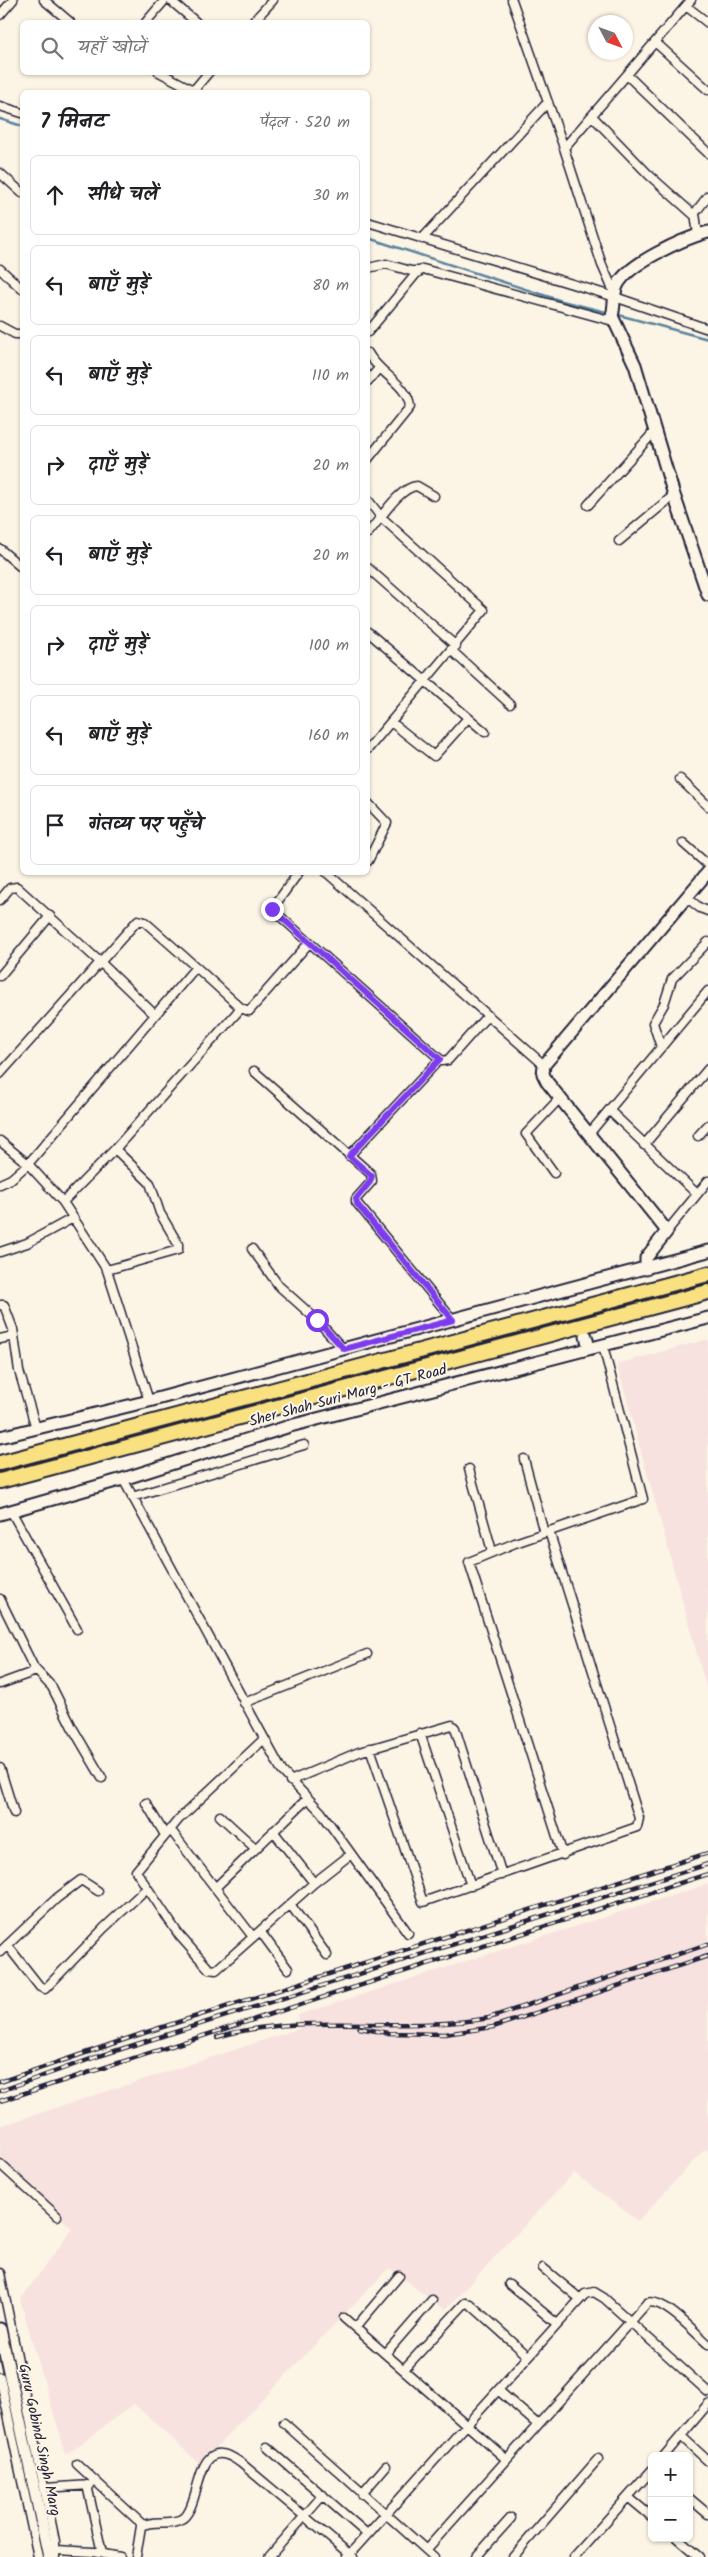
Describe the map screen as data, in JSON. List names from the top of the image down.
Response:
{
  "streets": {
    "highway": ["Sher Shah Suri Marg - GT Road"],
    "street": ["Guru Gobind Singh Marg"]
  },
  "north": "bottom right",
  "page": {
    "search": "यहाँ खोजें",
    "heading": ["7 मिनट", "पैदल · 520 m"],
    "list": [
      ["सीधे चलें", "30 m"],
      ["बाएँ मुड़ें", "80 m"],
      ["बाएँ मुड़ें", "110 m"],
      ["दाएँ मुड़ें", "20 m"],
      ["बाएँ मुड़ें", "20 m"],
      ["दाएँ मुड़ें", "100 m"],
      ["बाएँ मुड़ें", "160 m"],
      "गंतव्य पर पहुँचे"
    ],
    "map_buttons": ["+", "−"]
  }
}
